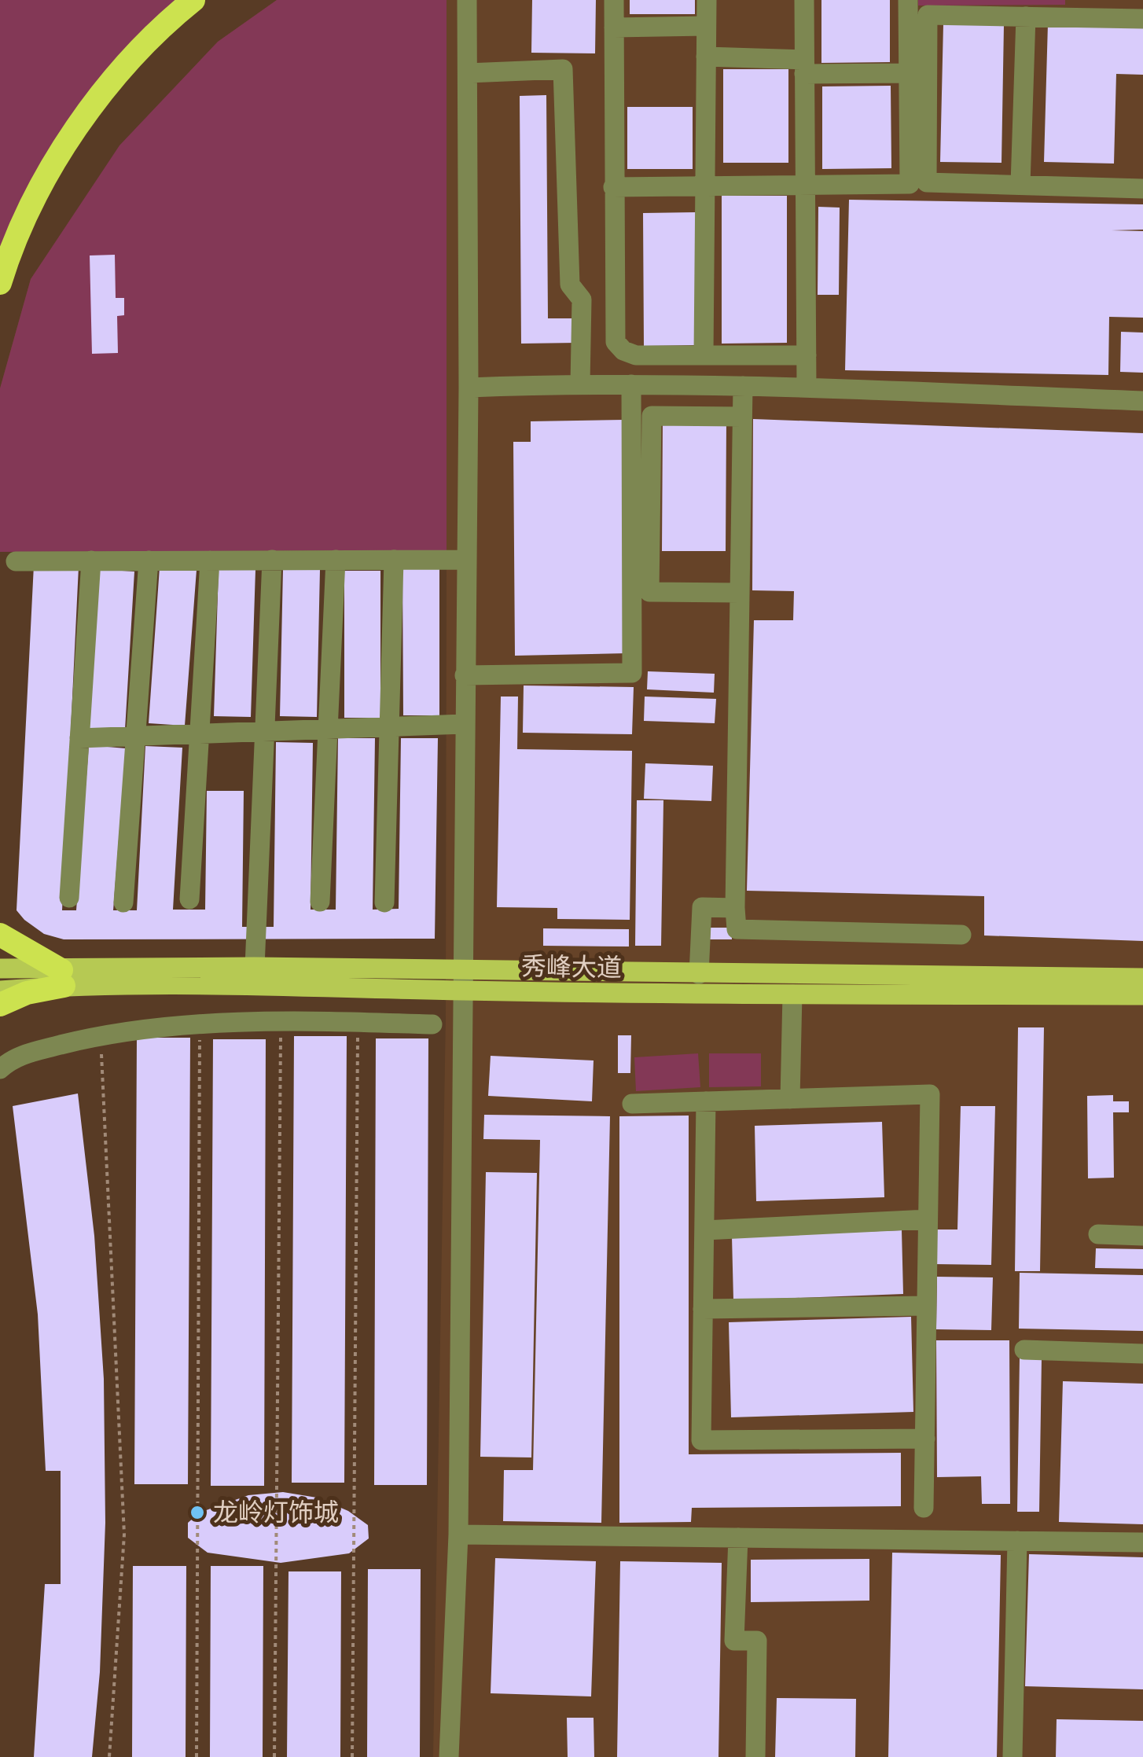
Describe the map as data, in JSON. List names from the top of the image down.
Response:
{
  "streets": {
    "main road": ["秀峰大道"]
  },
  "places": ["龙岭灯饰城"]
}
